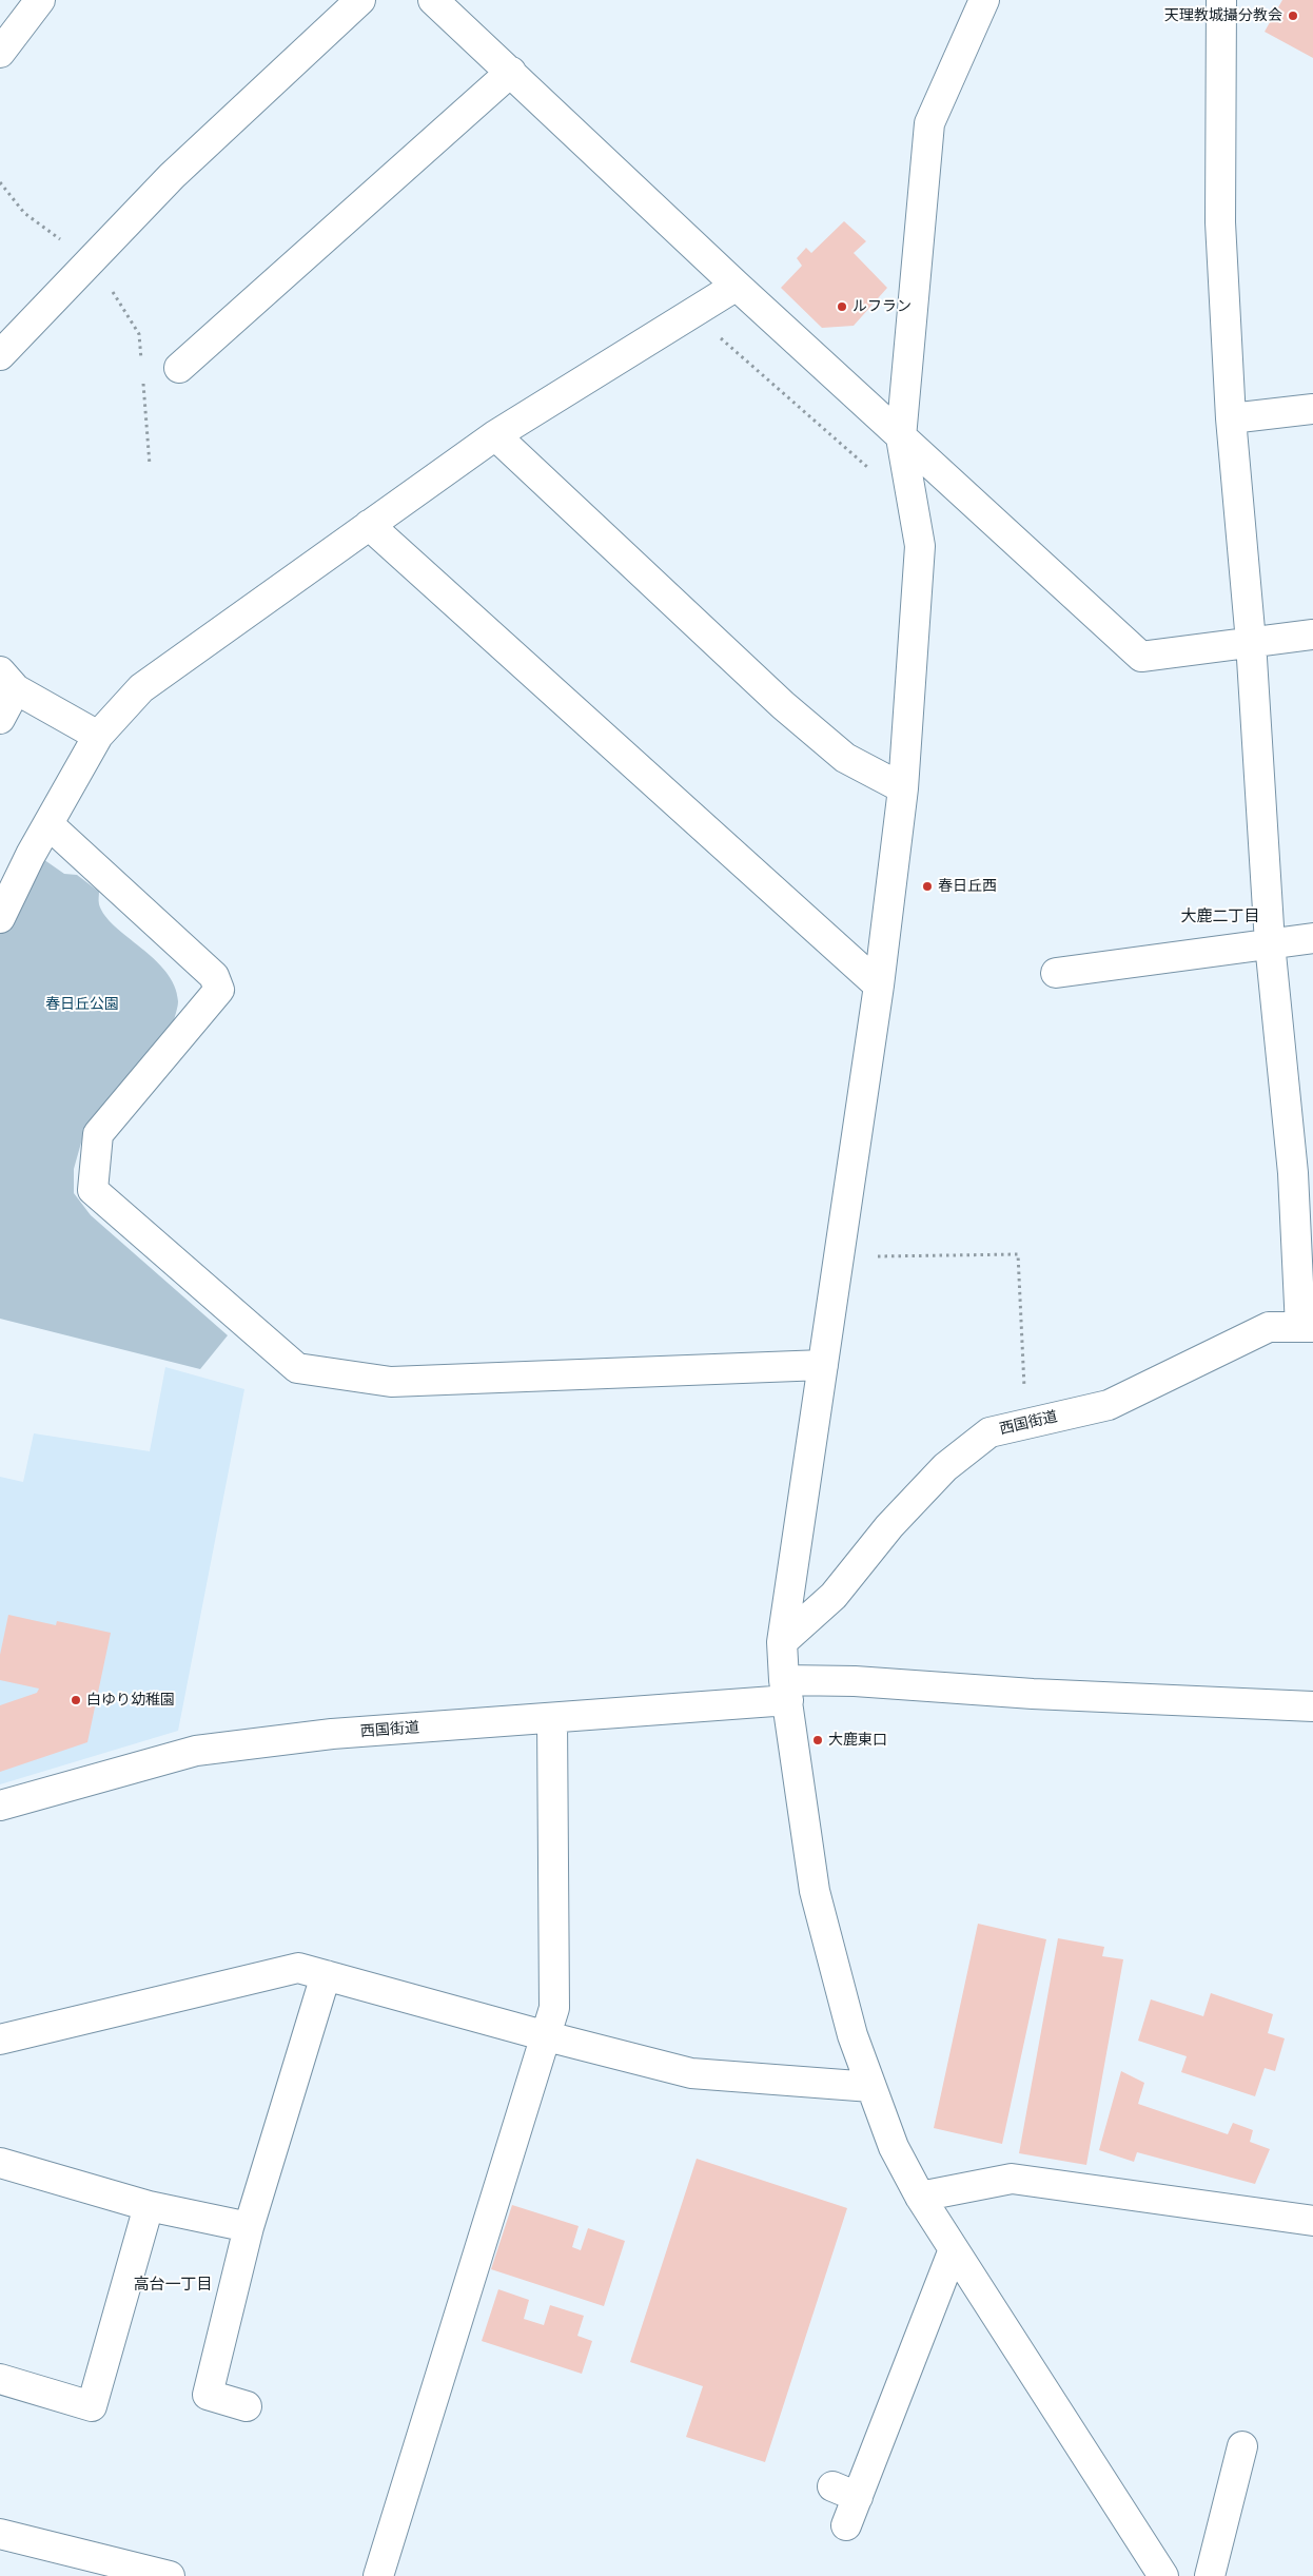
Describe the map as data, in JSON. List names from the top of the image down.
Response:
{
  "streets": {
    "street": ["西国街道"]
  },
  "districts": ["大鹿二丁目", "高台一丁目"],
  "parks": ["春日丘公園"],
  "places": [
    "天理教城攝分教会",
    "ルフラン",
    "春日丘西",
    "白ゆり幼稚園",
    "大鹿東口"
  ]
}
